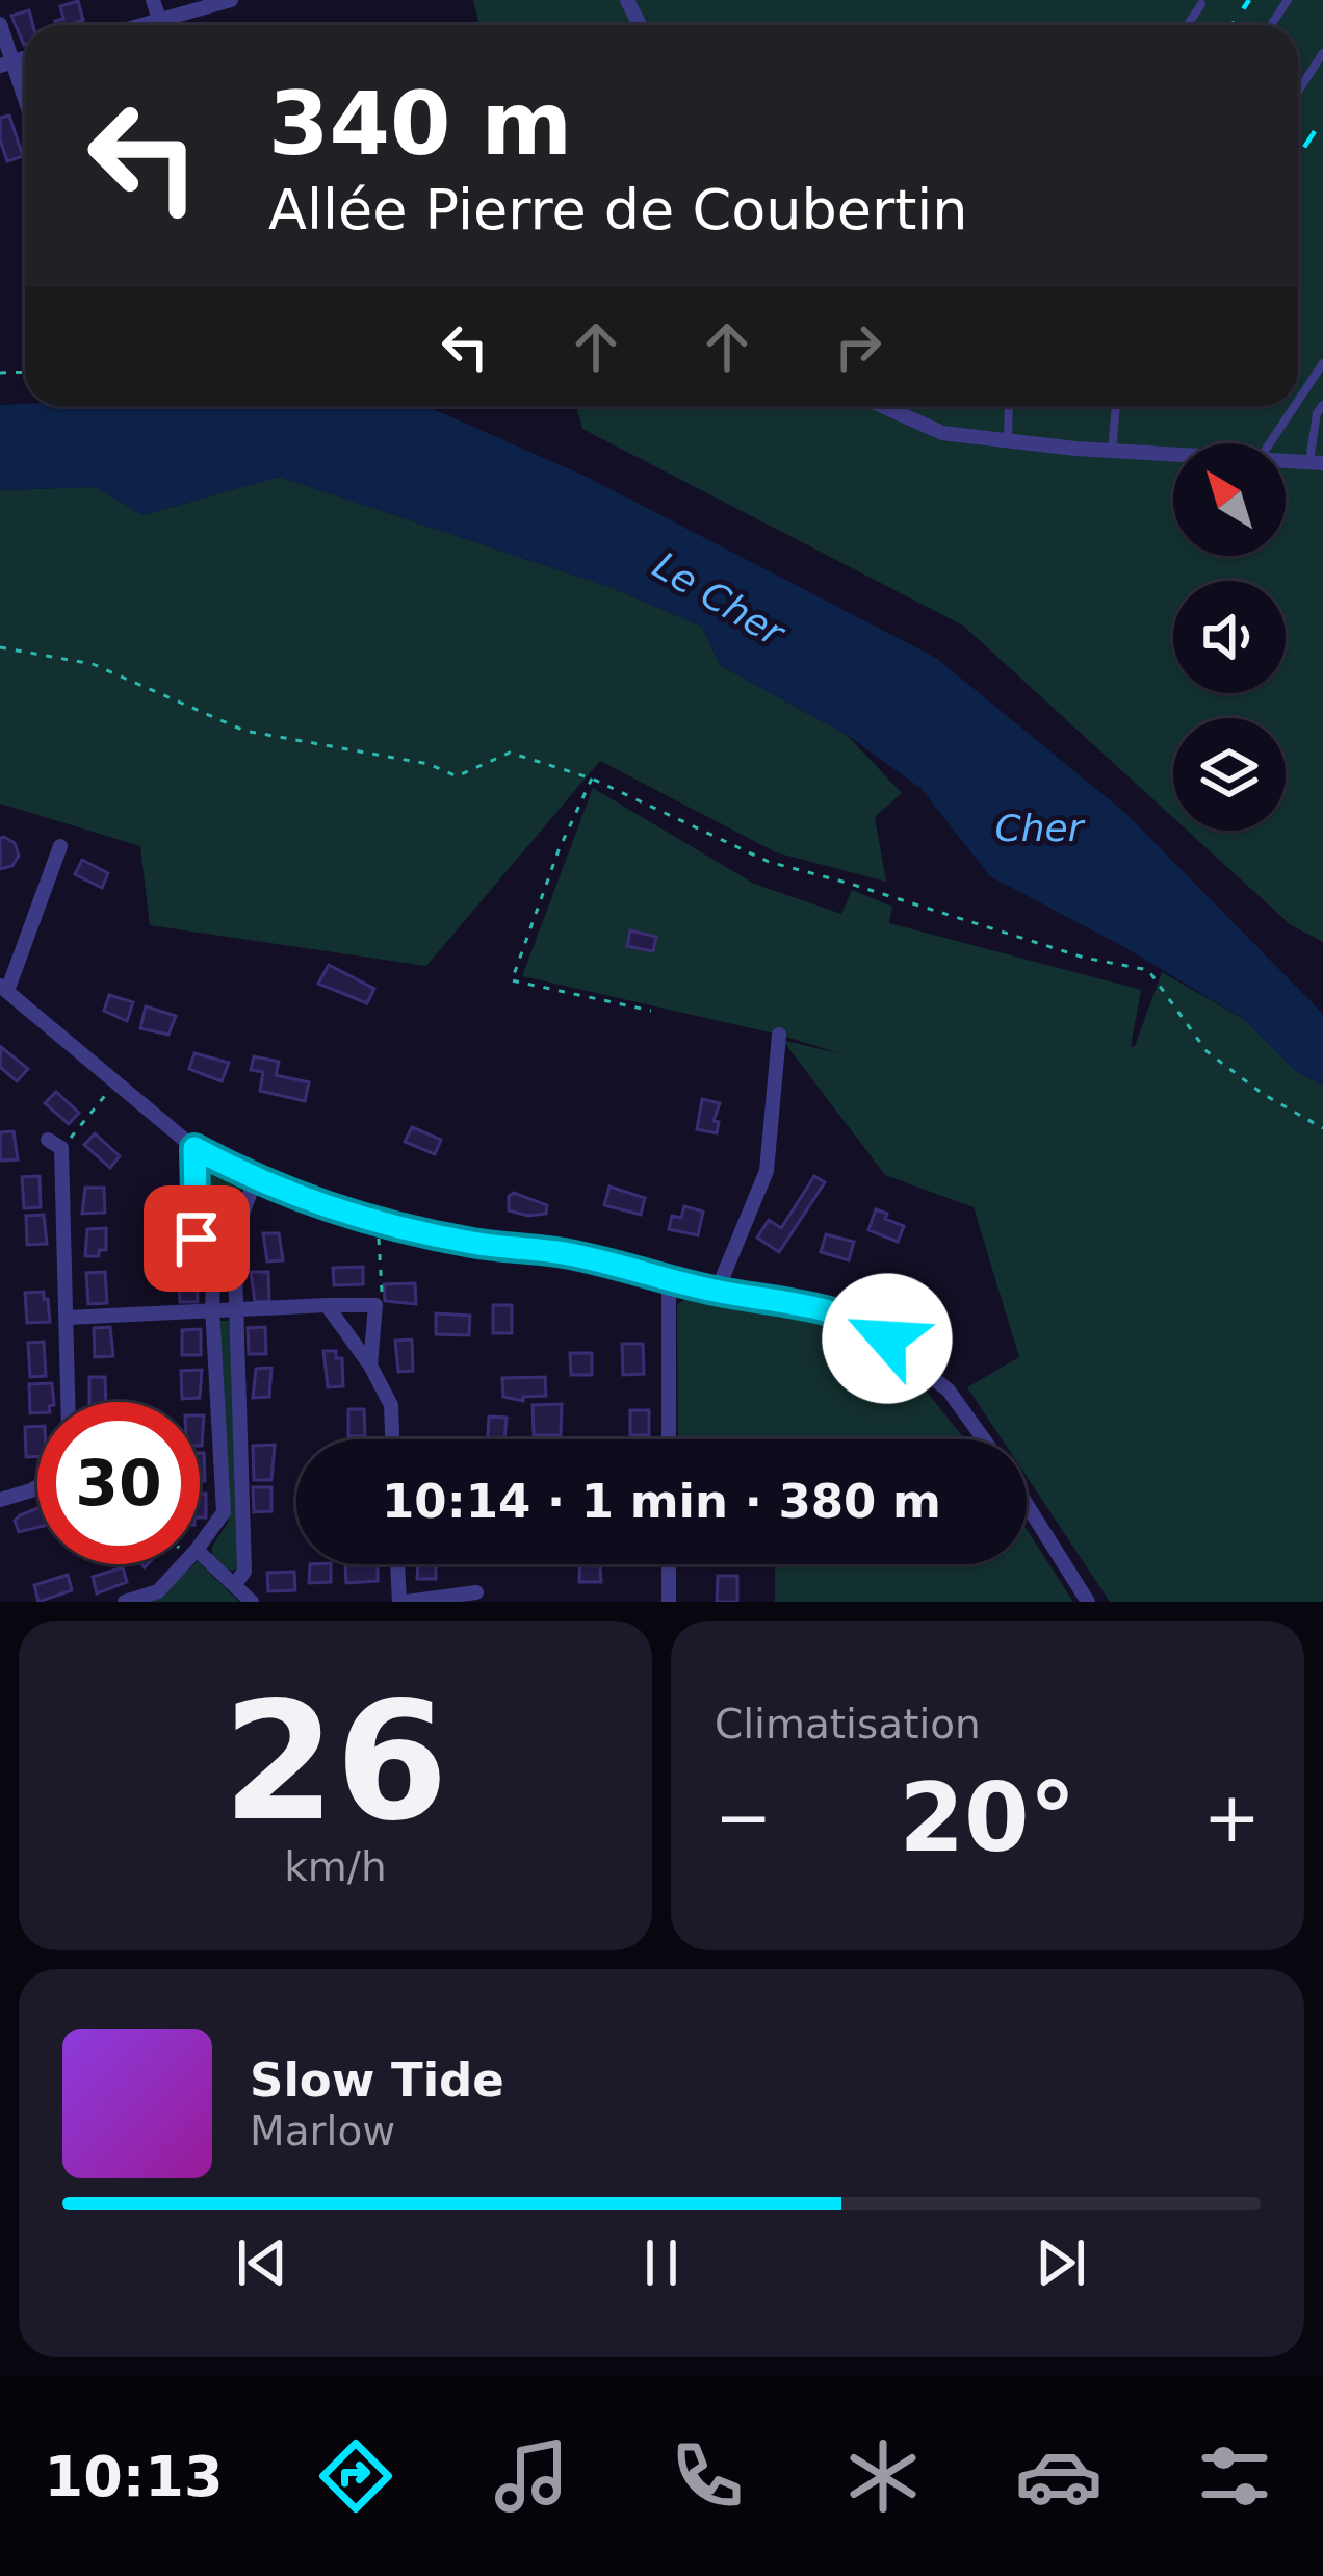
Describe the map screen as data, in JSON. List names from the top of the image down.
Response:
{
  "water": ["Le Cher", "Cher"],
  "north": "top left",
  "page": {
    "turn": ["340 m", "Allée Pierre de Coubertin"],
    "limit": "30",
    "trip": "10:14 · 1 min · 380 m",
    "tile": [
      ["26", "km/h"],
      "Climatisation"
    ],
    "heat": ["−", "20°", "+"],
    "song": ["Slow Tide", "Marlow"],
    "tabs": "10:13"
  }
}
